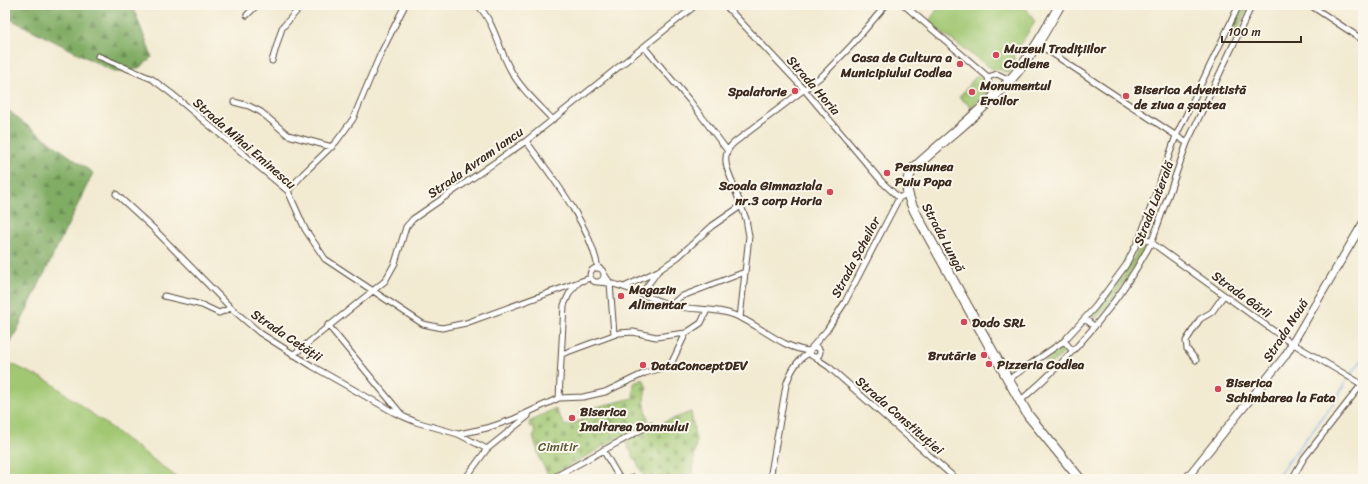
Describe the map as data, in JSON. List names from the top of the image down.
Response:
{
  "streets": {
    "highway": ["Strada Lungă"],
    "main road": ["Strada Nouă"],
    "street": [
      "Strada Horia",
      "Strada Mihai Eminescu",
      "Strada Avram Iancu",
      "Strada Laterală",
      "Strada Șcheilor",
      "Strada Gării",
      "Strada Cetății",
      "Strada Constituției"
    ]
  },
  "crossings": [
    ["Strada Horia", "Strada Șcheilor"],
    ["Strada Mihai Eminescu", "Strada Avram Iancu"],
    ["Strada Mihai Eminescu", "Strada Constituției"],
    ["Strada Avram Iancu", "Strada Cetății"],
    ["Strada Laterală", "Strada Lungă"],
    ["Strada Laterală", "Strada Gării"],
    ["Strada Șcheilor", "Strada Constituției"],
    ["Strada Gării", "Strada Nouă"]
  ],
  "parks": ["Cimitir"],
  "places": [
    "Muzeul Tradițiilor Codlene",
    "Casa de Cultura a Municipiului Codlea",
    "Spalatorie",
    "Monumentul Eroilor",
    "Biserica Adventistă de ziua a șaptea",
    "Pensiunea Puiu Popa",
    "Scoala Gimnaziala nr.3 corp Horia",
    "Magazin Alimentar",
    "Dodo SRL",
    "Brutărie",
    "Pizzeria Codlea",
    "DataConceptDEV",
    "Biserica Schimbarea la Fata",
    "Biserica Inaltarea Domnului"
  ],
  "scale_bar": "100 m"
}
